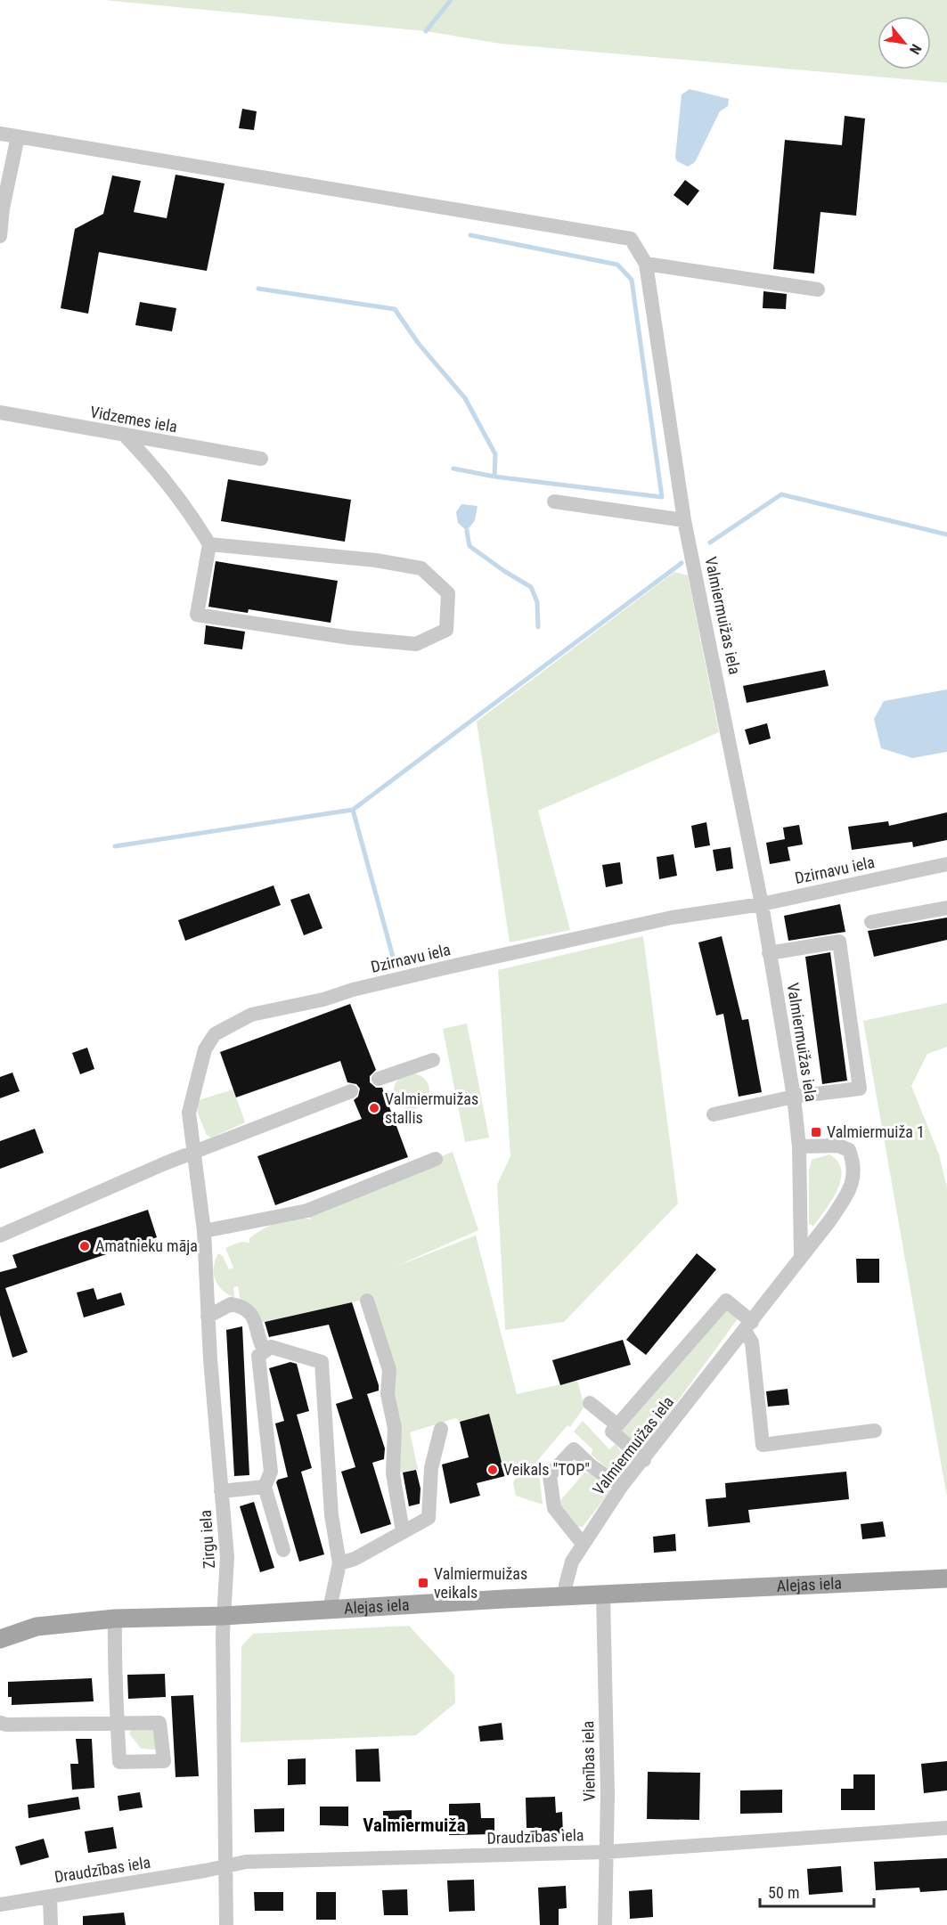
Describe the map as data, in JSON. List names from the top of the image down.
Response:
{
  "streets": {
    "main road": ["Alejas iela"],
    "street": [
      "Vidzemes iela",
      "Valmiermuižas iela",
      "Dzirnavu iela",
      "Zirgu iela",
      "Vienības iela",
      "Draudzības iela"
    ]
  },
  "crossings": [
    ["Valmiermuižas iela", "Dzirnavu iela"],
    ["Valmiermuižas iela", "Alejas iela"],
    ["Dzirnavu iela", "Zirgu iela"],
    ["Zirgu iela", "Alejas iela"],
    ["Zirgu iela", "Draudzības iela"],
    ["Alejas iela", "Vienības iela"],
    ["Vienības iela", "Draudzības iela"]
  ],
  "districts": ["Valmiermuiža"],
  "places": {
    "other": ["Valmiermuižas stallis", "Amatnieku māja", "Veikals \"TOP\""],
    "transit": ["Valmiermuiža 1", "Valmiermuižas veikals"]
  },
  "scale_bar": "50 m",
  "north": "bottom right"
}
